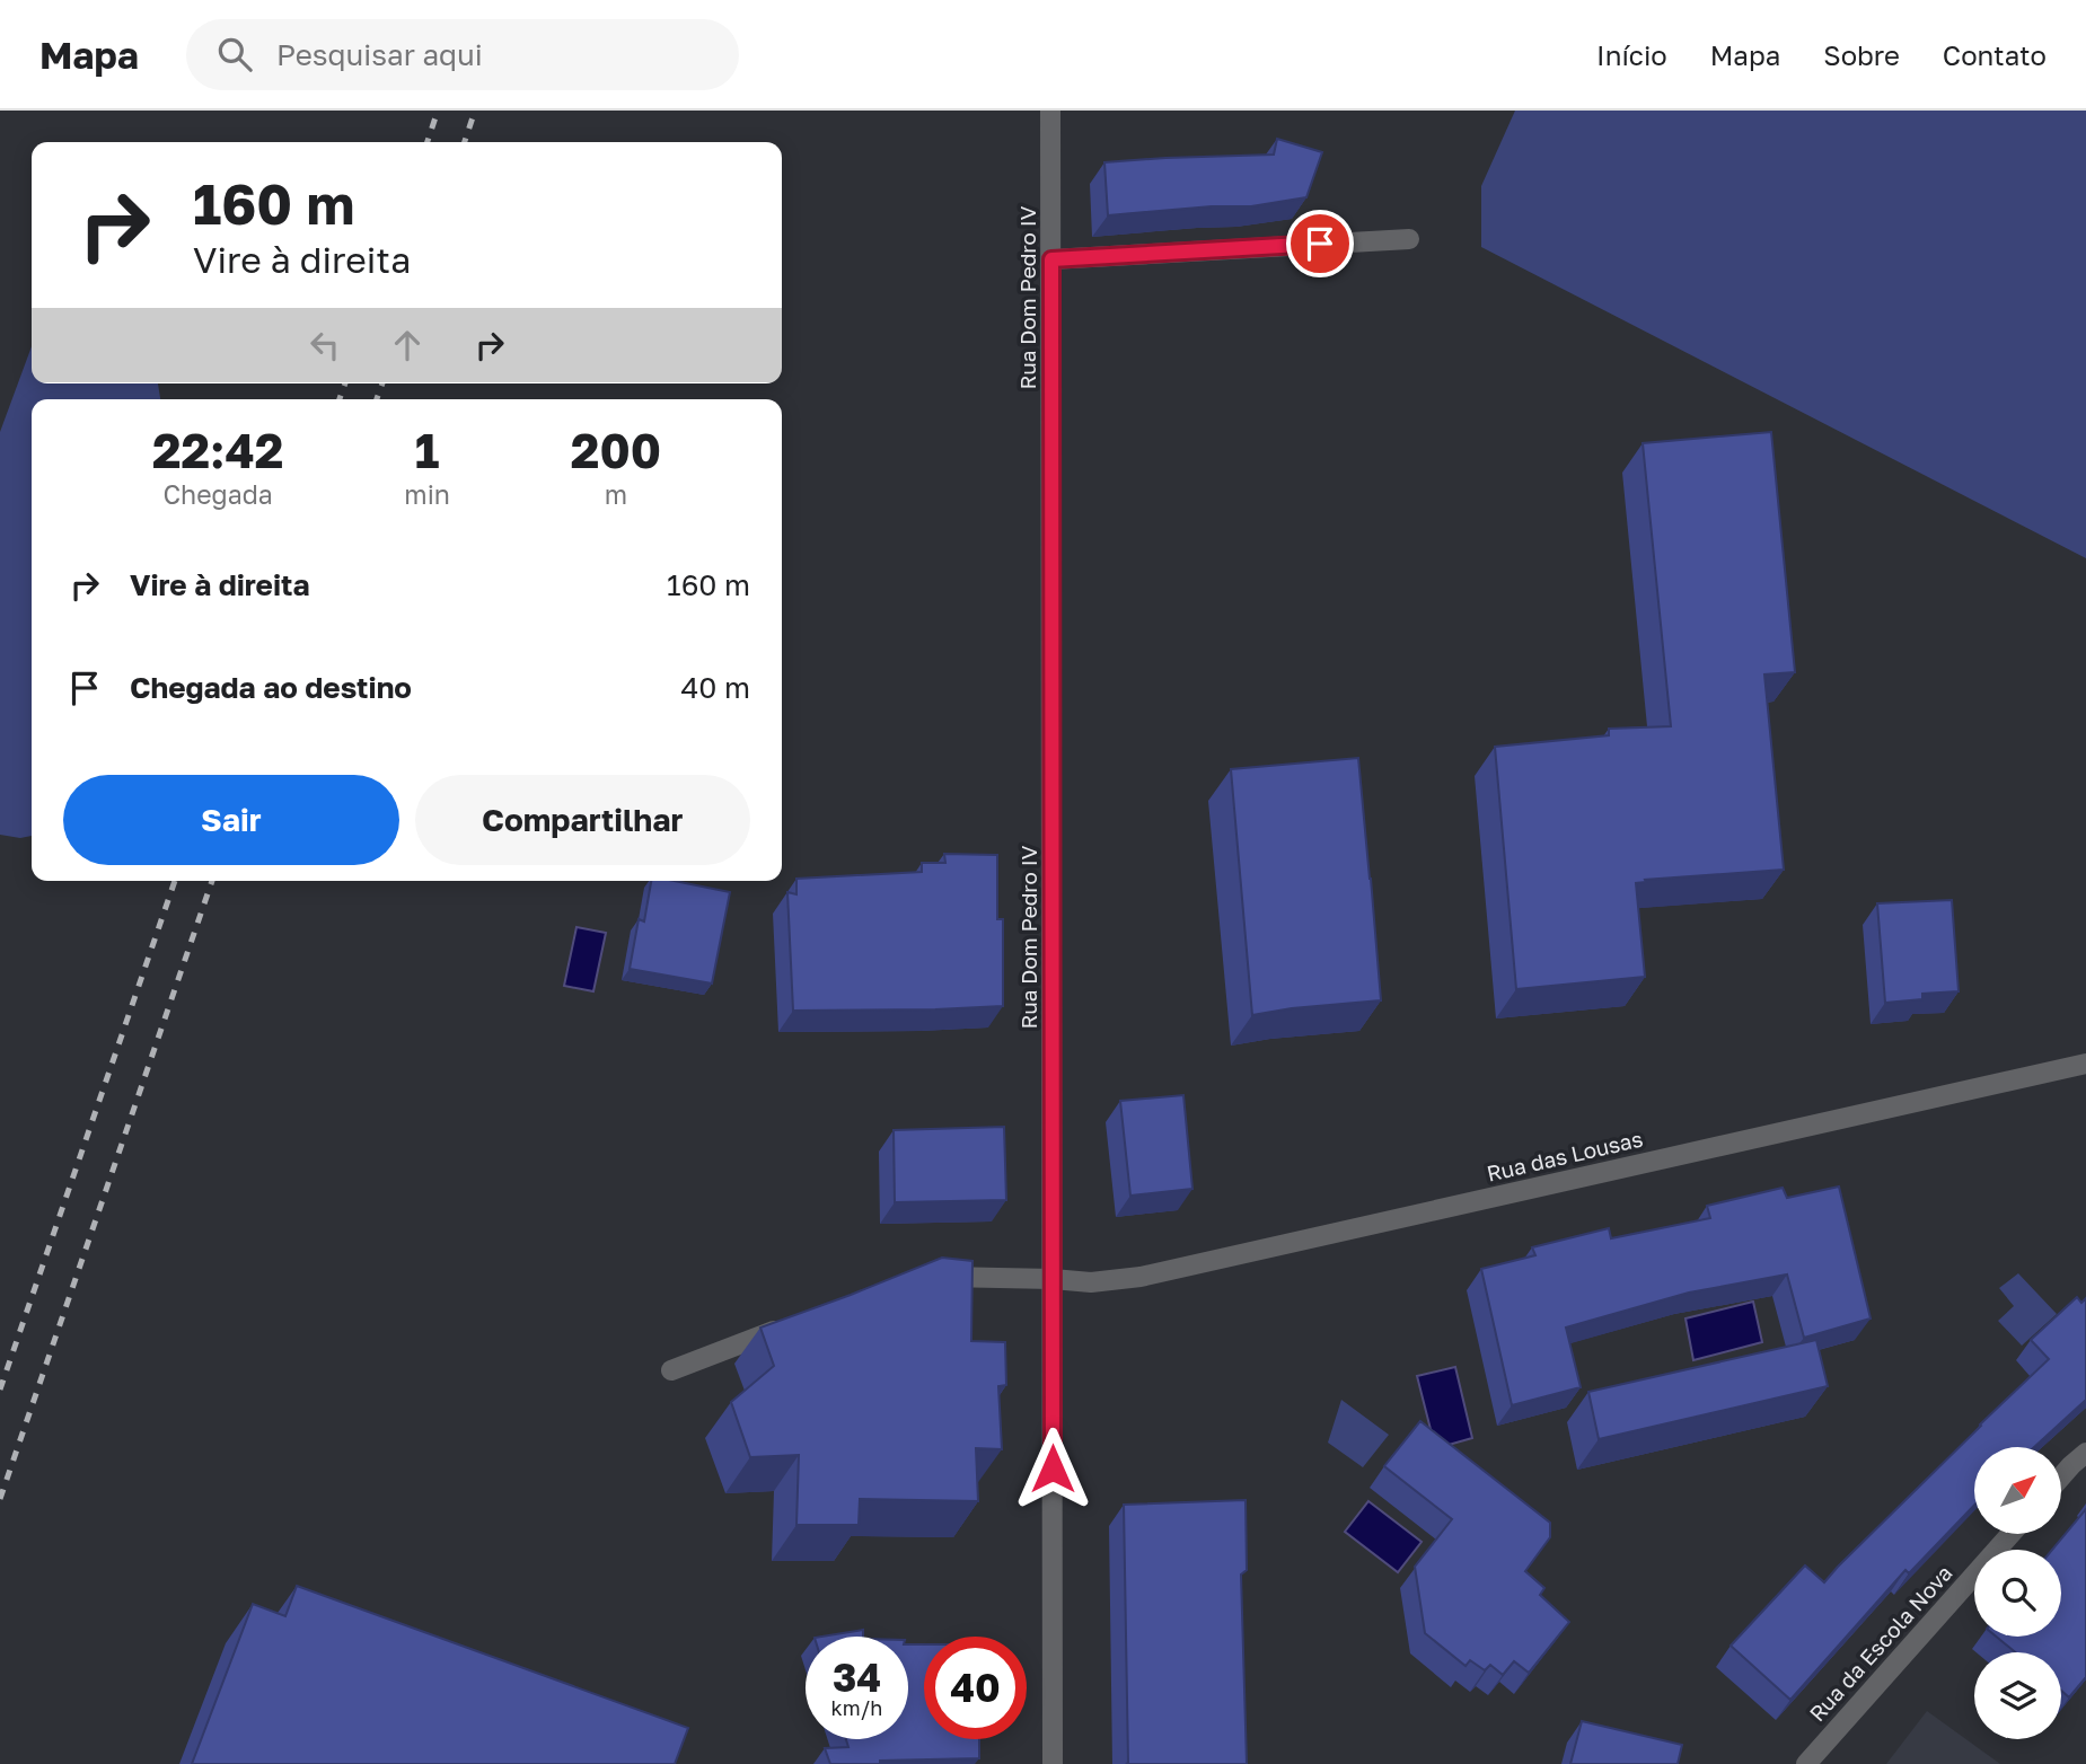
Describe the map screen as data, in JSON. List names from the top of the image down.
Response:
{
  "streets": {
    "street": ["Rua Dom Pedro IV", "Rua das Lousas", "Rua da Escola Nova"]
  },
  "crossings": [
    ["Rua Dom Pedro IV", "Rua das Lousas"]
  ],
  "north": "top right",
  "page": {
    "header": "Mapa",
    "search": "Pesquisar aqui",
    "nav": [
      "Início",
      "Mapa",
      "Sobre",
      "Contato"
    ],
    "turn": ["160 m", "Vire à direita"],
    "eta": [
      "22:42",
      "Chegada",
      "1",
      "min",
      "200",
      "m"
    ],
    "list": [
      {
        "name": "Vire à direita",
        "value": "160 m"
      },
      {
        "name": "Chegada ao destino",
        "value": "40 m"
      }
    ],
    "buttons": ["Sair", "Compartilhar"],
    "speed": "34 km/h",
    "limit": "40"
  }
}
